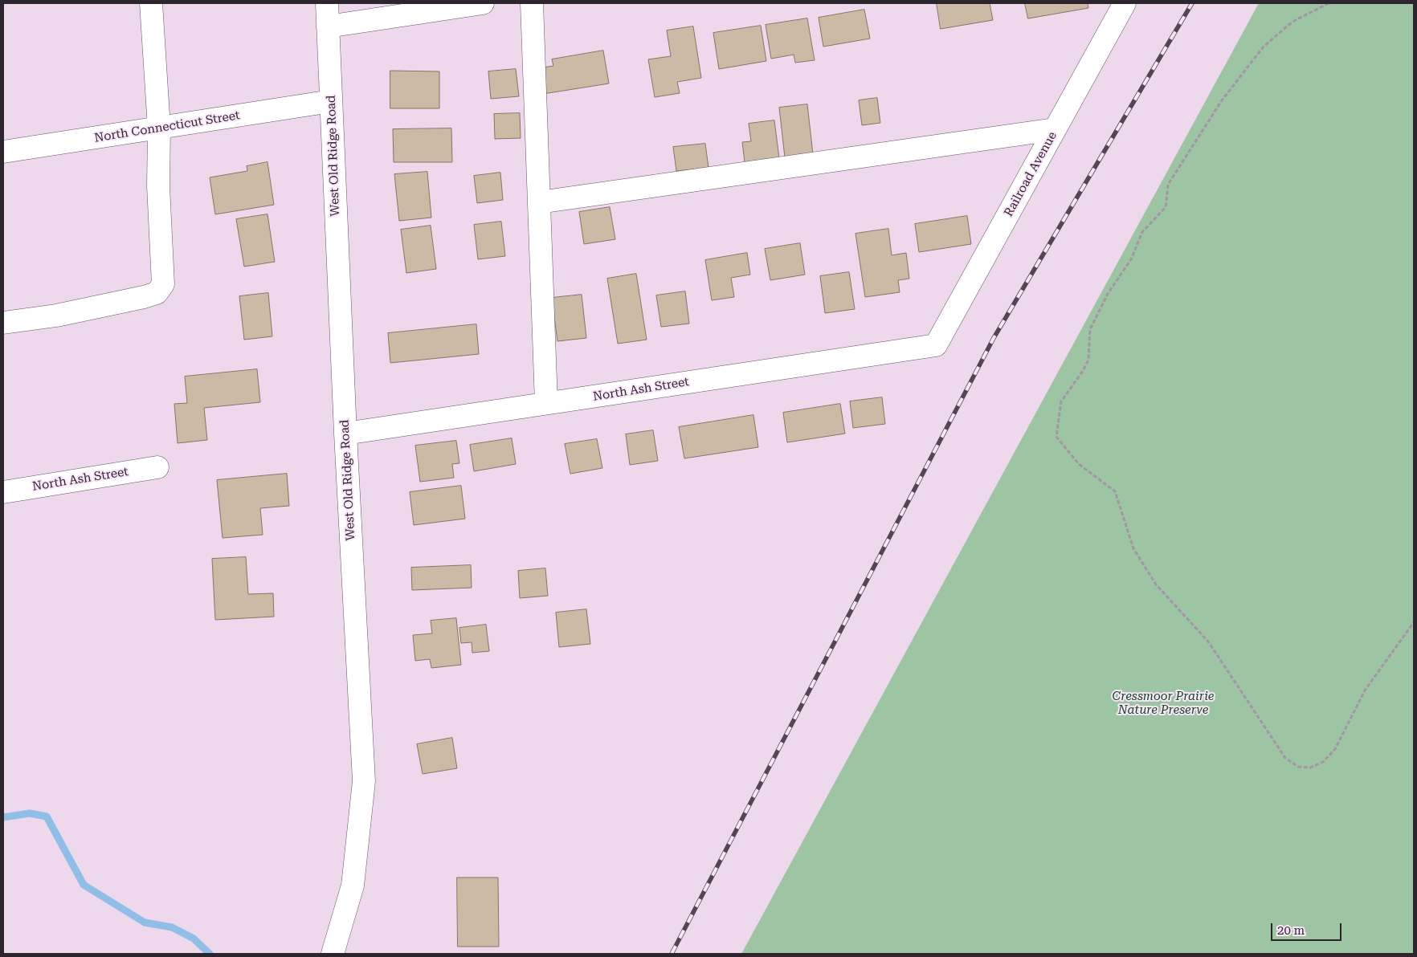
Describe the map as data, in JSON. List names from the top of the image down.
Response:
{
  "streets": {
    "street": [
      "North Connecticut Street",
      "West Old Ridge Road",
      "Railroad Avenue",
      "North Ash Street"
    ]
  },
  "crossings": [
    ["North Connecticut Street", "West Old Ridge Road"],
    ["West Old Ridge Road", "North Ash Street"],
    ["Railroad Avenue", "North Ash Street"]
  ],
  "parks": ["Cressmoor Prairie Nature Preserve"],
  "scale_bar": "20 m"
}
